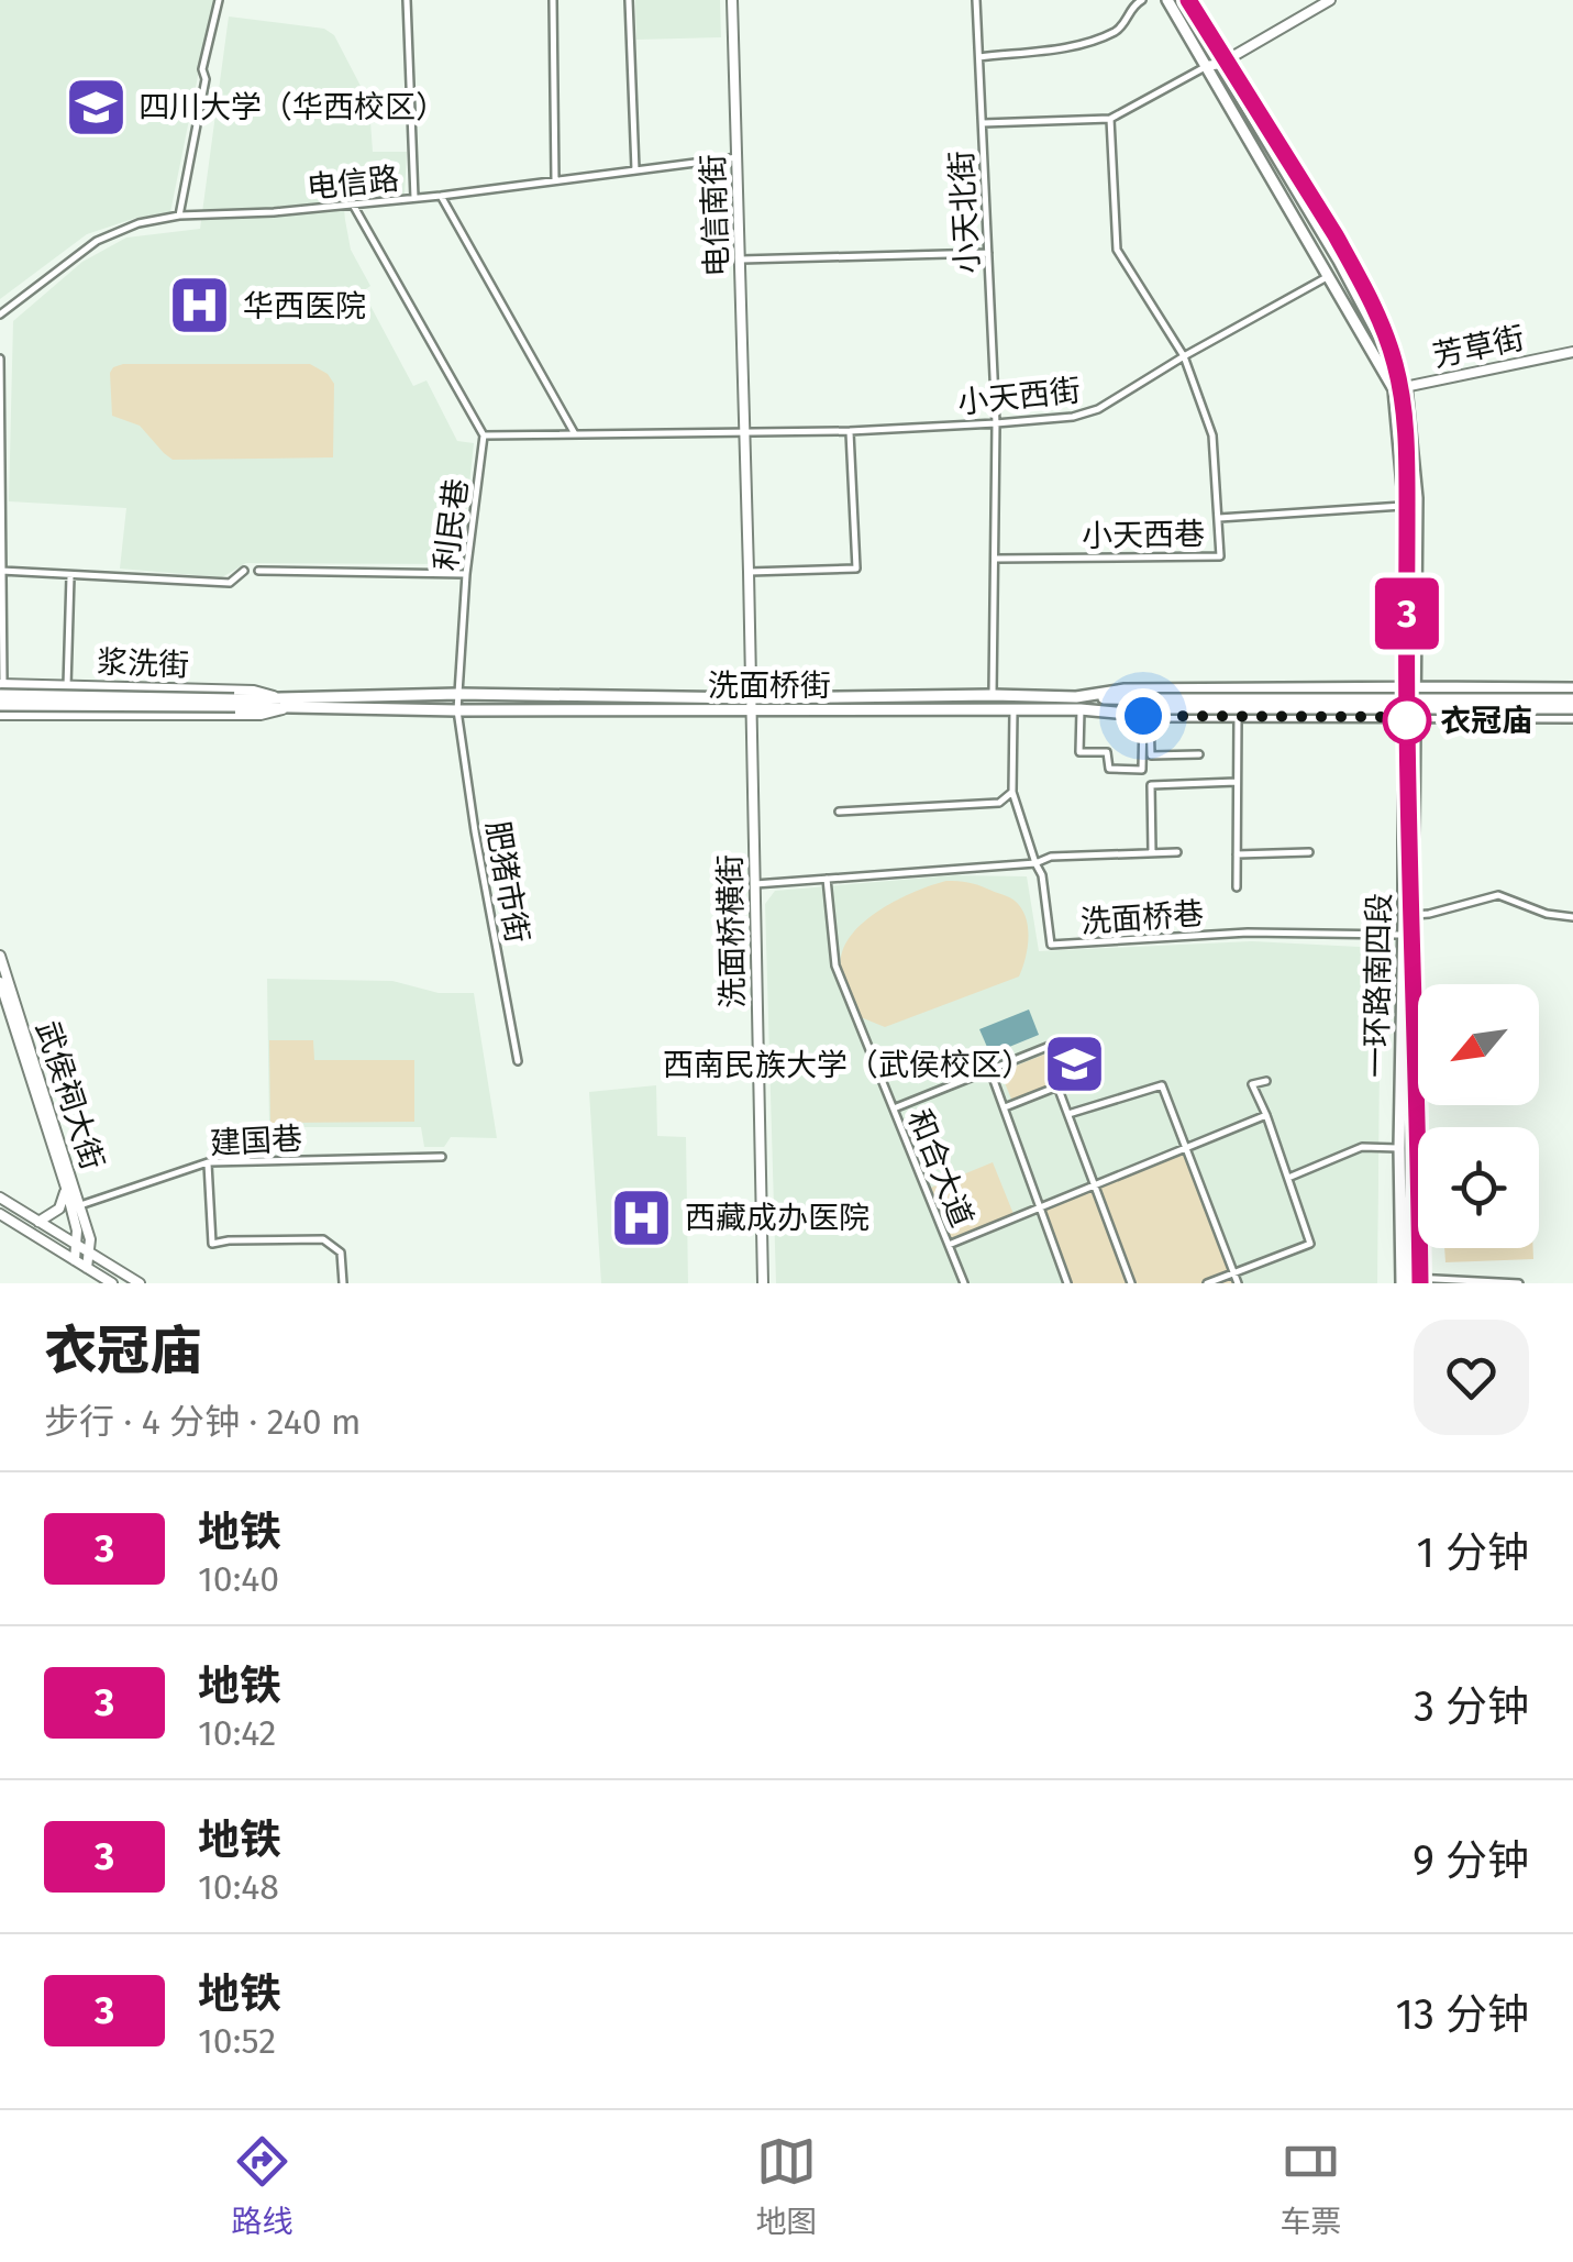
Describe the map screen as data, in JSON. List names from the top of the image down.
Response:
{
  "streets": {
    "main road": ["浆洗街", "洗面桥街", "一环路南四段"],
    "street": [
      "电信路",
      "小天北街",
      "电信南街",
      "芳草街",
      "小天西街",
      "利民巷",
      "小天西巷",
      "肥猪市街",
      "洗面桥巷",
      "洗面桥横街",
      "武侯祠大街",
      "建国巷",
      "和合大道"
    ]
  },
  "crossings": [
    ["电信路", "电信南街"],
    ["小天北街", "小天西街"],
    ["小天北街", "小天西巷"],
    ["小天北街", "洗面桥街"],
    ["电信南街", "小天西街"],
    ["电信南街", "洗面桥横街"],
    ["芳草街", "一环路南四段"],
    ["小天西街", "小天西巷"],
    ["利民巷", "浆洗街"],
    ["利民巷", "洗面桥街"],
    ["利民巷", "肥猪市街"],
    ["浆洗街", "洗面桥街"],
    ["浆洗街", "肥猪市街"],
    ["洗面桥街", "肥猪市街"],
    ["洗面桥街", "洗面桥横街"],
    ["洗面桥街", "一环路南四段"],
    ["洗面桥巷", "一环路南四段"],
    ["武侯祠大街", "建国巷"]
  ],
  "places": {
    "school or university": ["四川大学（华西校区）", "西南民族大学（武侯校区）"],
    "hospital": ["华西医院", "西藏成办医院"],
    "other": ["衣冠庙"]
  },
  "lines": ["metro line 3"],
  "north": "bottom left",
  "page": {
    "on_map": "3",
    "heading": ["衣冠庙", "步行 · 4 分钟 · 240 m"],
    "list": [
      {
        "mark": "3",
        "name": "地铁",
        "note": "10:40",
        "value": "1 分钟"
      },
      {
        "mark": "3",
        "name": "地铁",
        "note": "10:42",
        "value": "3 分钟"
      },
      {
        "mark": "3",
        "name": "地铁",
        "note": "10:48",
        "value": "9 分钟"
      },
      {
        "mark": "3",
        "name": "地铁",
        "note": "10:52",
        "value": "13 分钟"
      }
    ],
    "tabs": ["路线", "地图", "车票"]
  }
}
